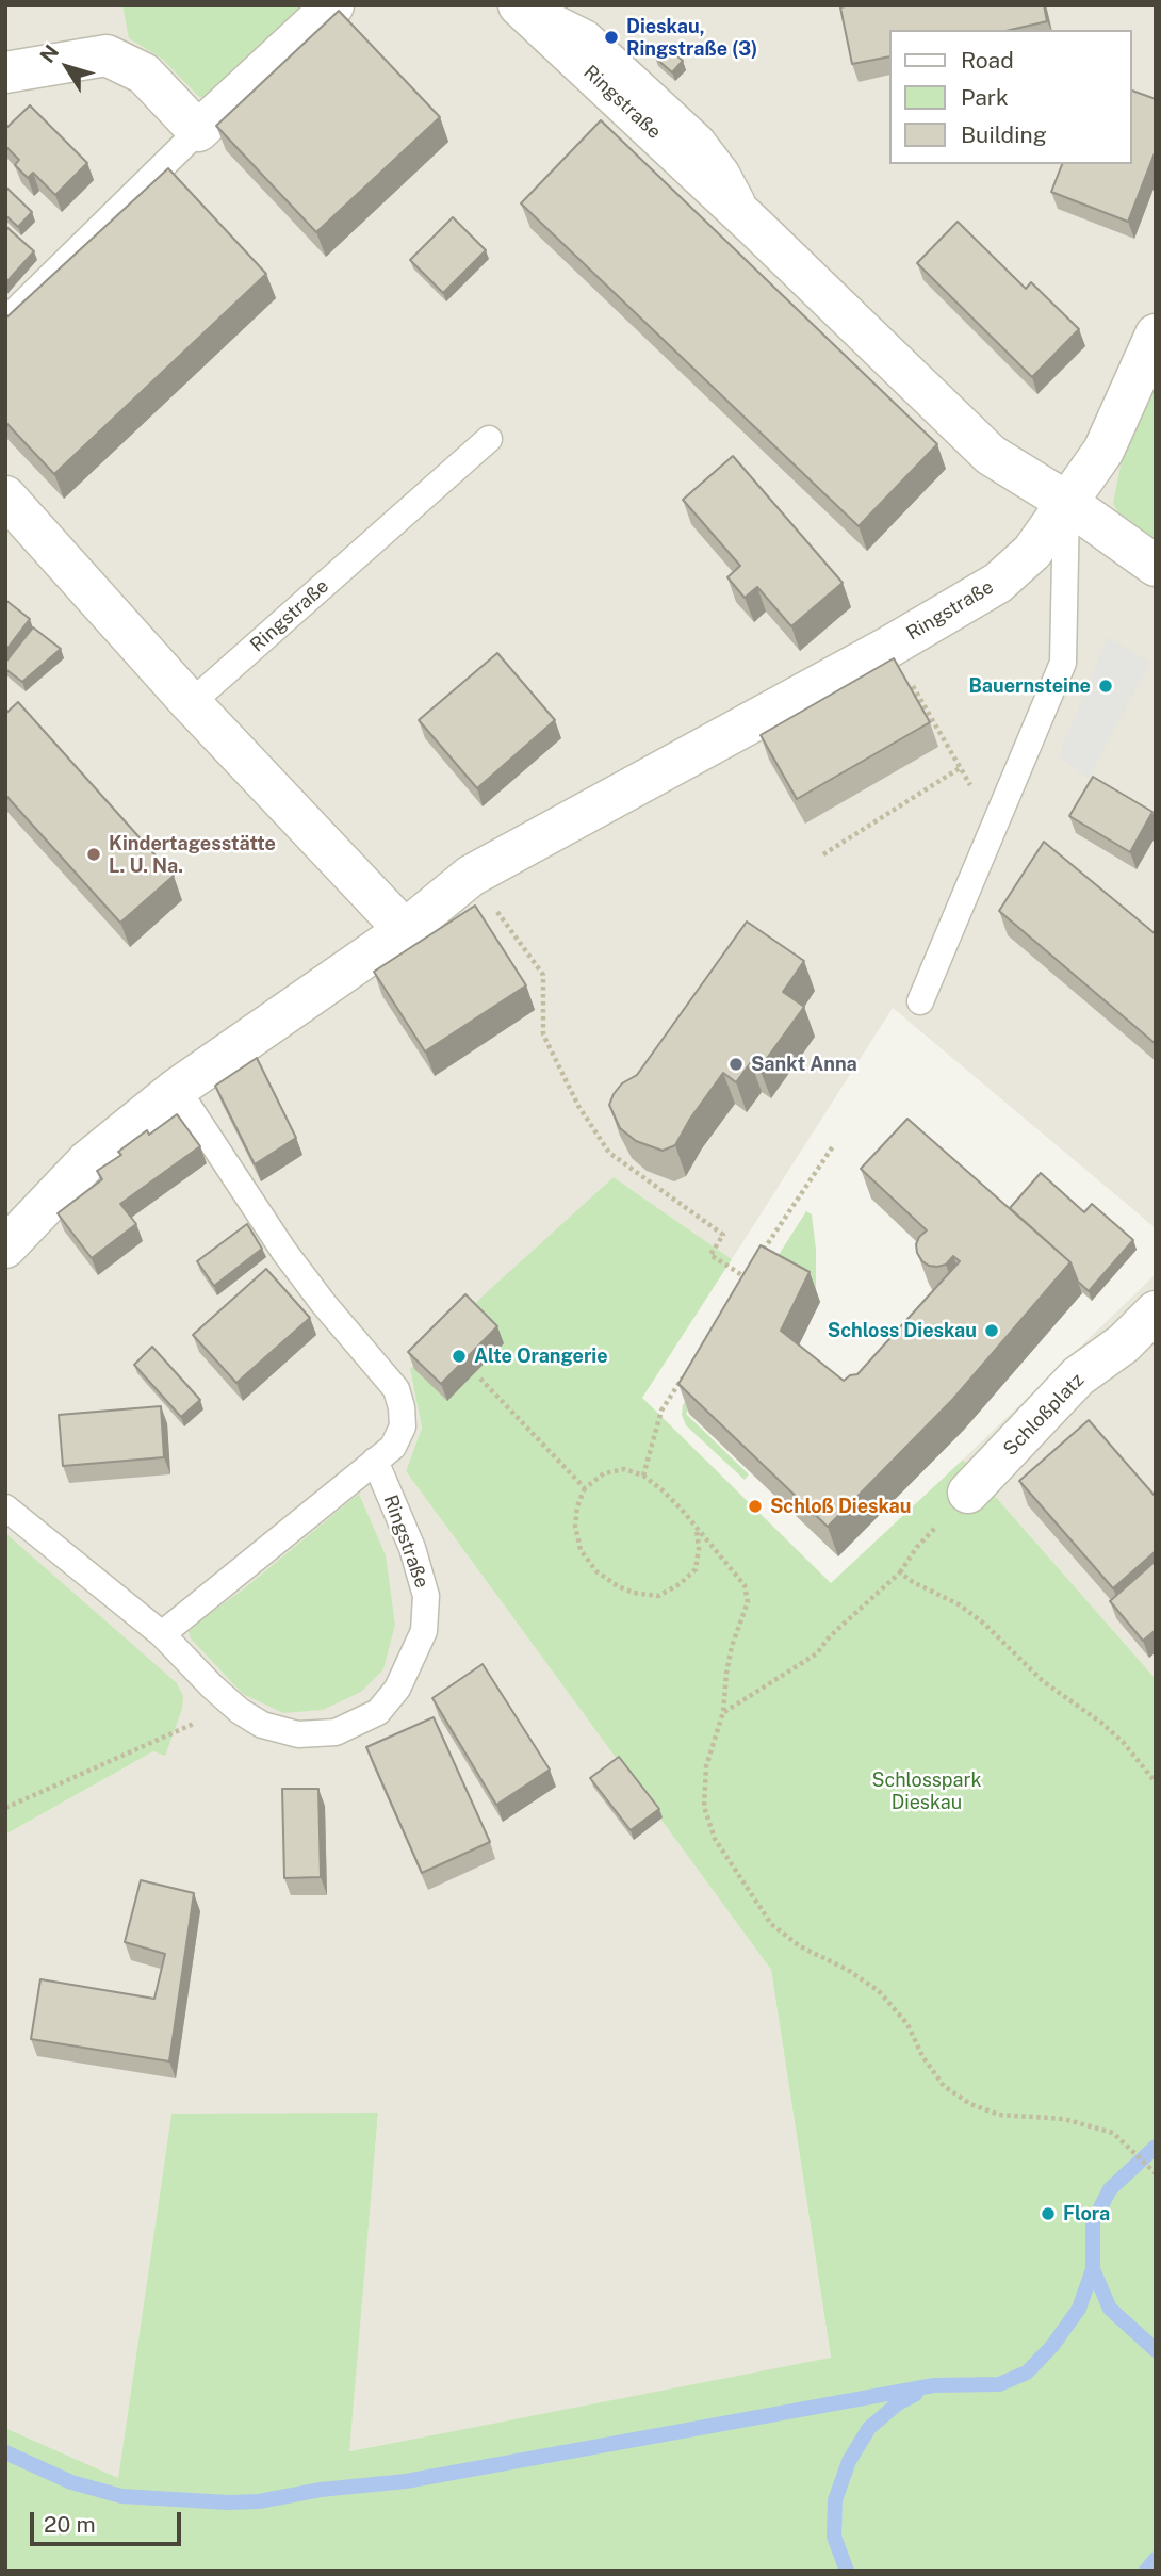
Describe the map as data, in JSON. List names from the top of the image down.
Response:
{
  "streets": {
    "street": ["Ringstraße", "Schloßplatz"]
  },
  "parks": ["Schlosspark Dieskau"],
  "places": [
    "Dieskau, Ringstraße (3)",
    "Bauernsteine",
    "Kindertagesstätte L. U. Na.",
    "Sankt Anna",
    "Schloss Dieskau",
    "Alte Orangerie",
    "Schloß Dieskau",
    "Flora"
  ],
  "legend": ["Road", "Park", "Building"],
  "scale_bar": "20 m",
  "north": "top left"
}
